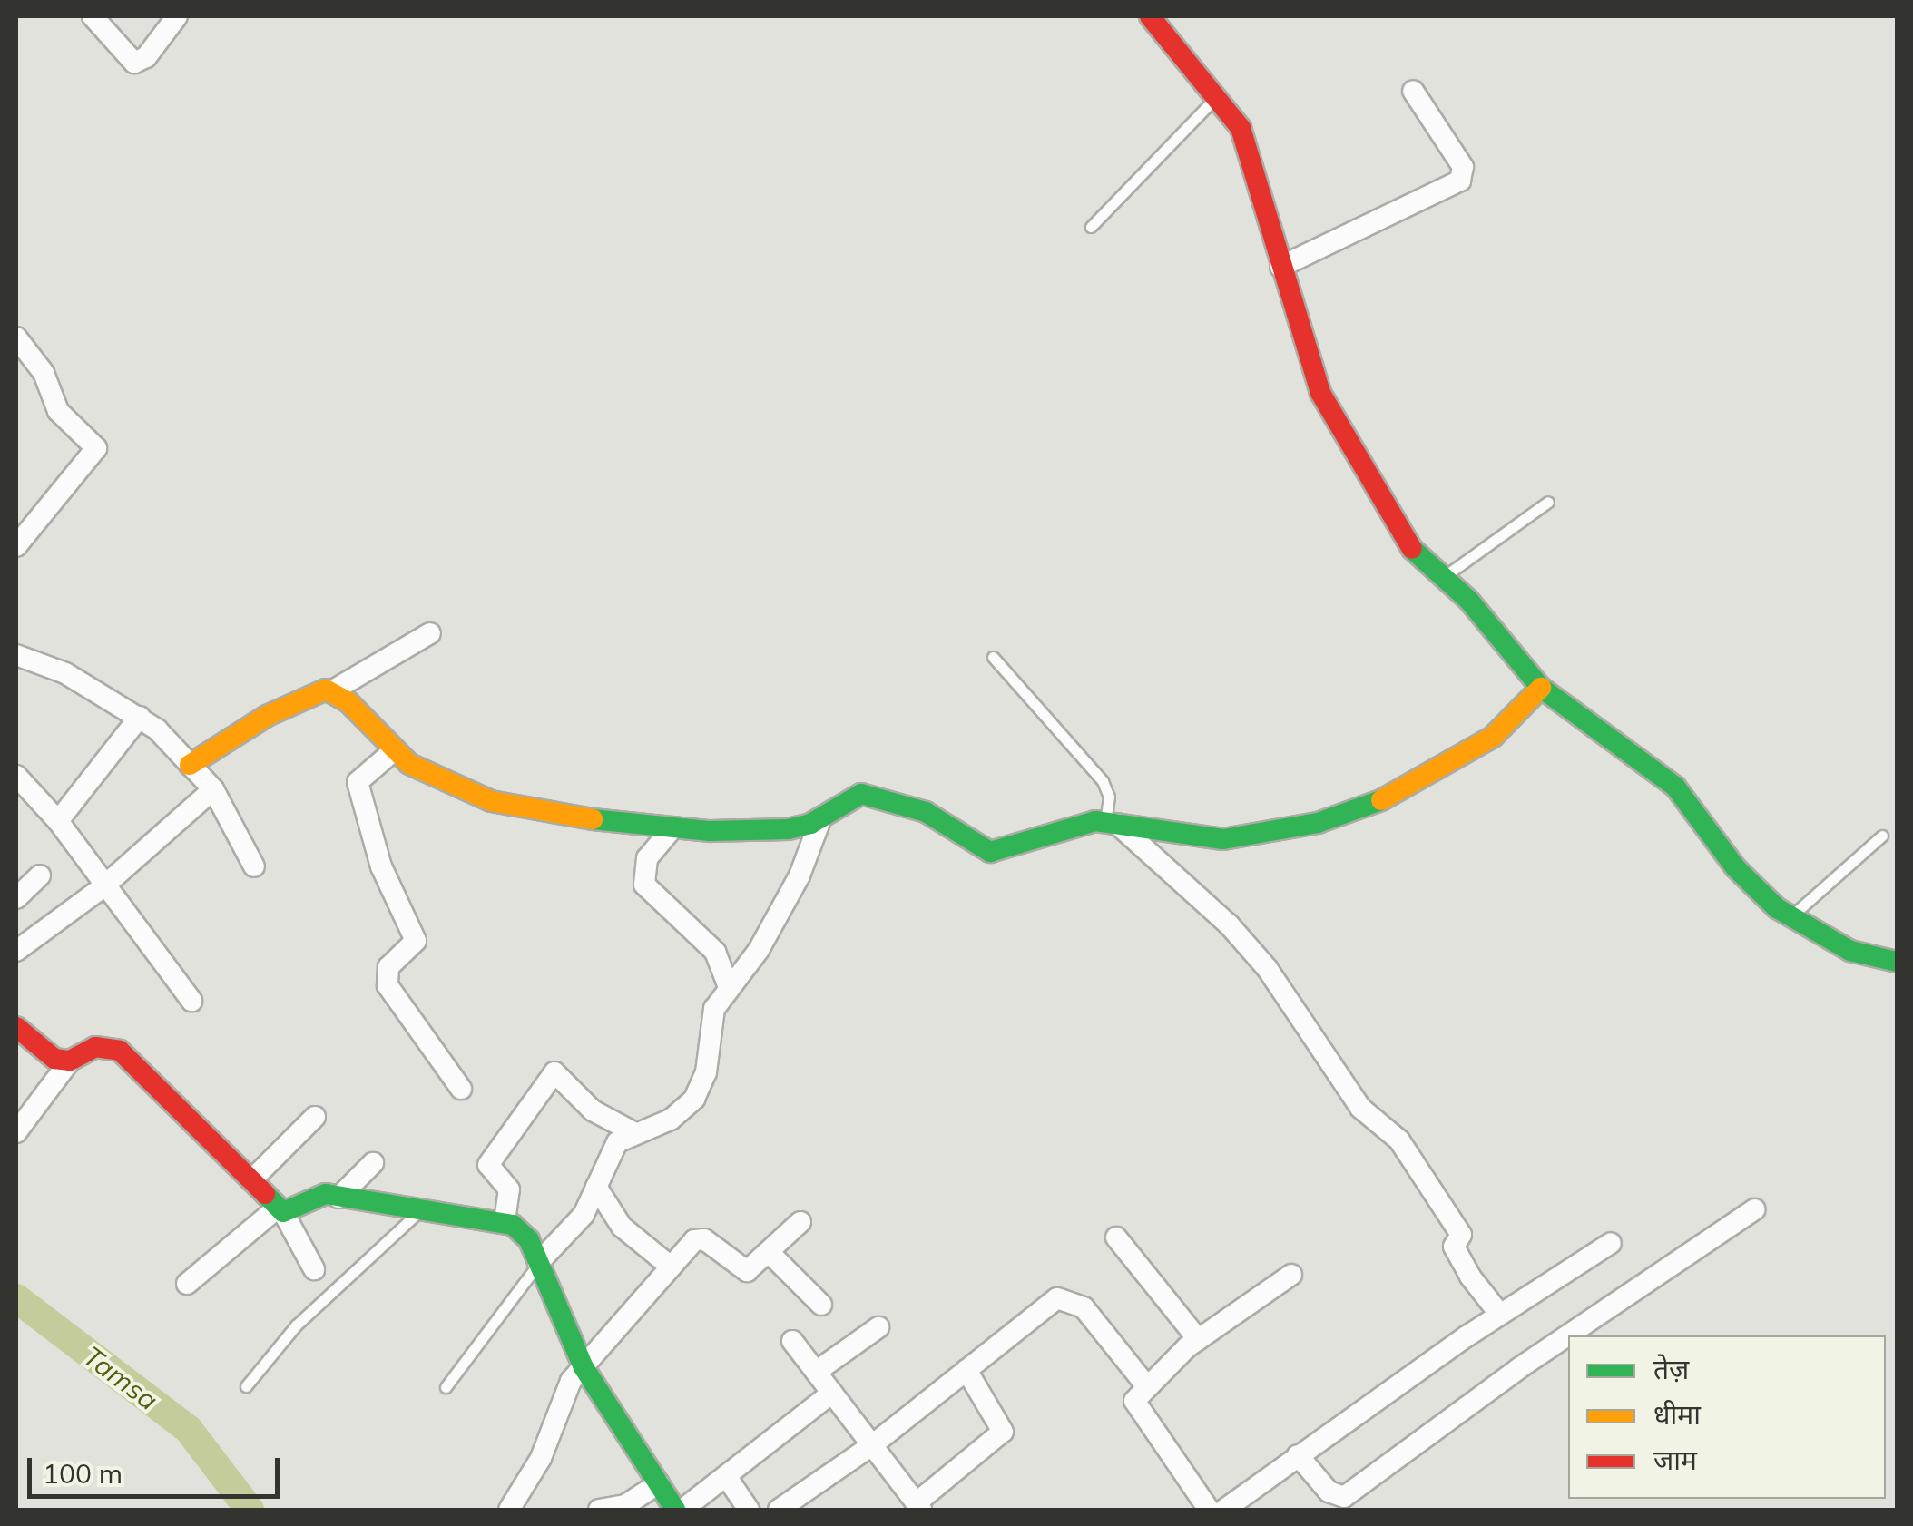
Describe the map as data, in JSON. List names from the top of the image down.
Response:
{
  "water": ["Tamsa"],
  "legend": ["तेज़", "धीमा", "जाम"],
  "scale_bar": "100 m"
}
